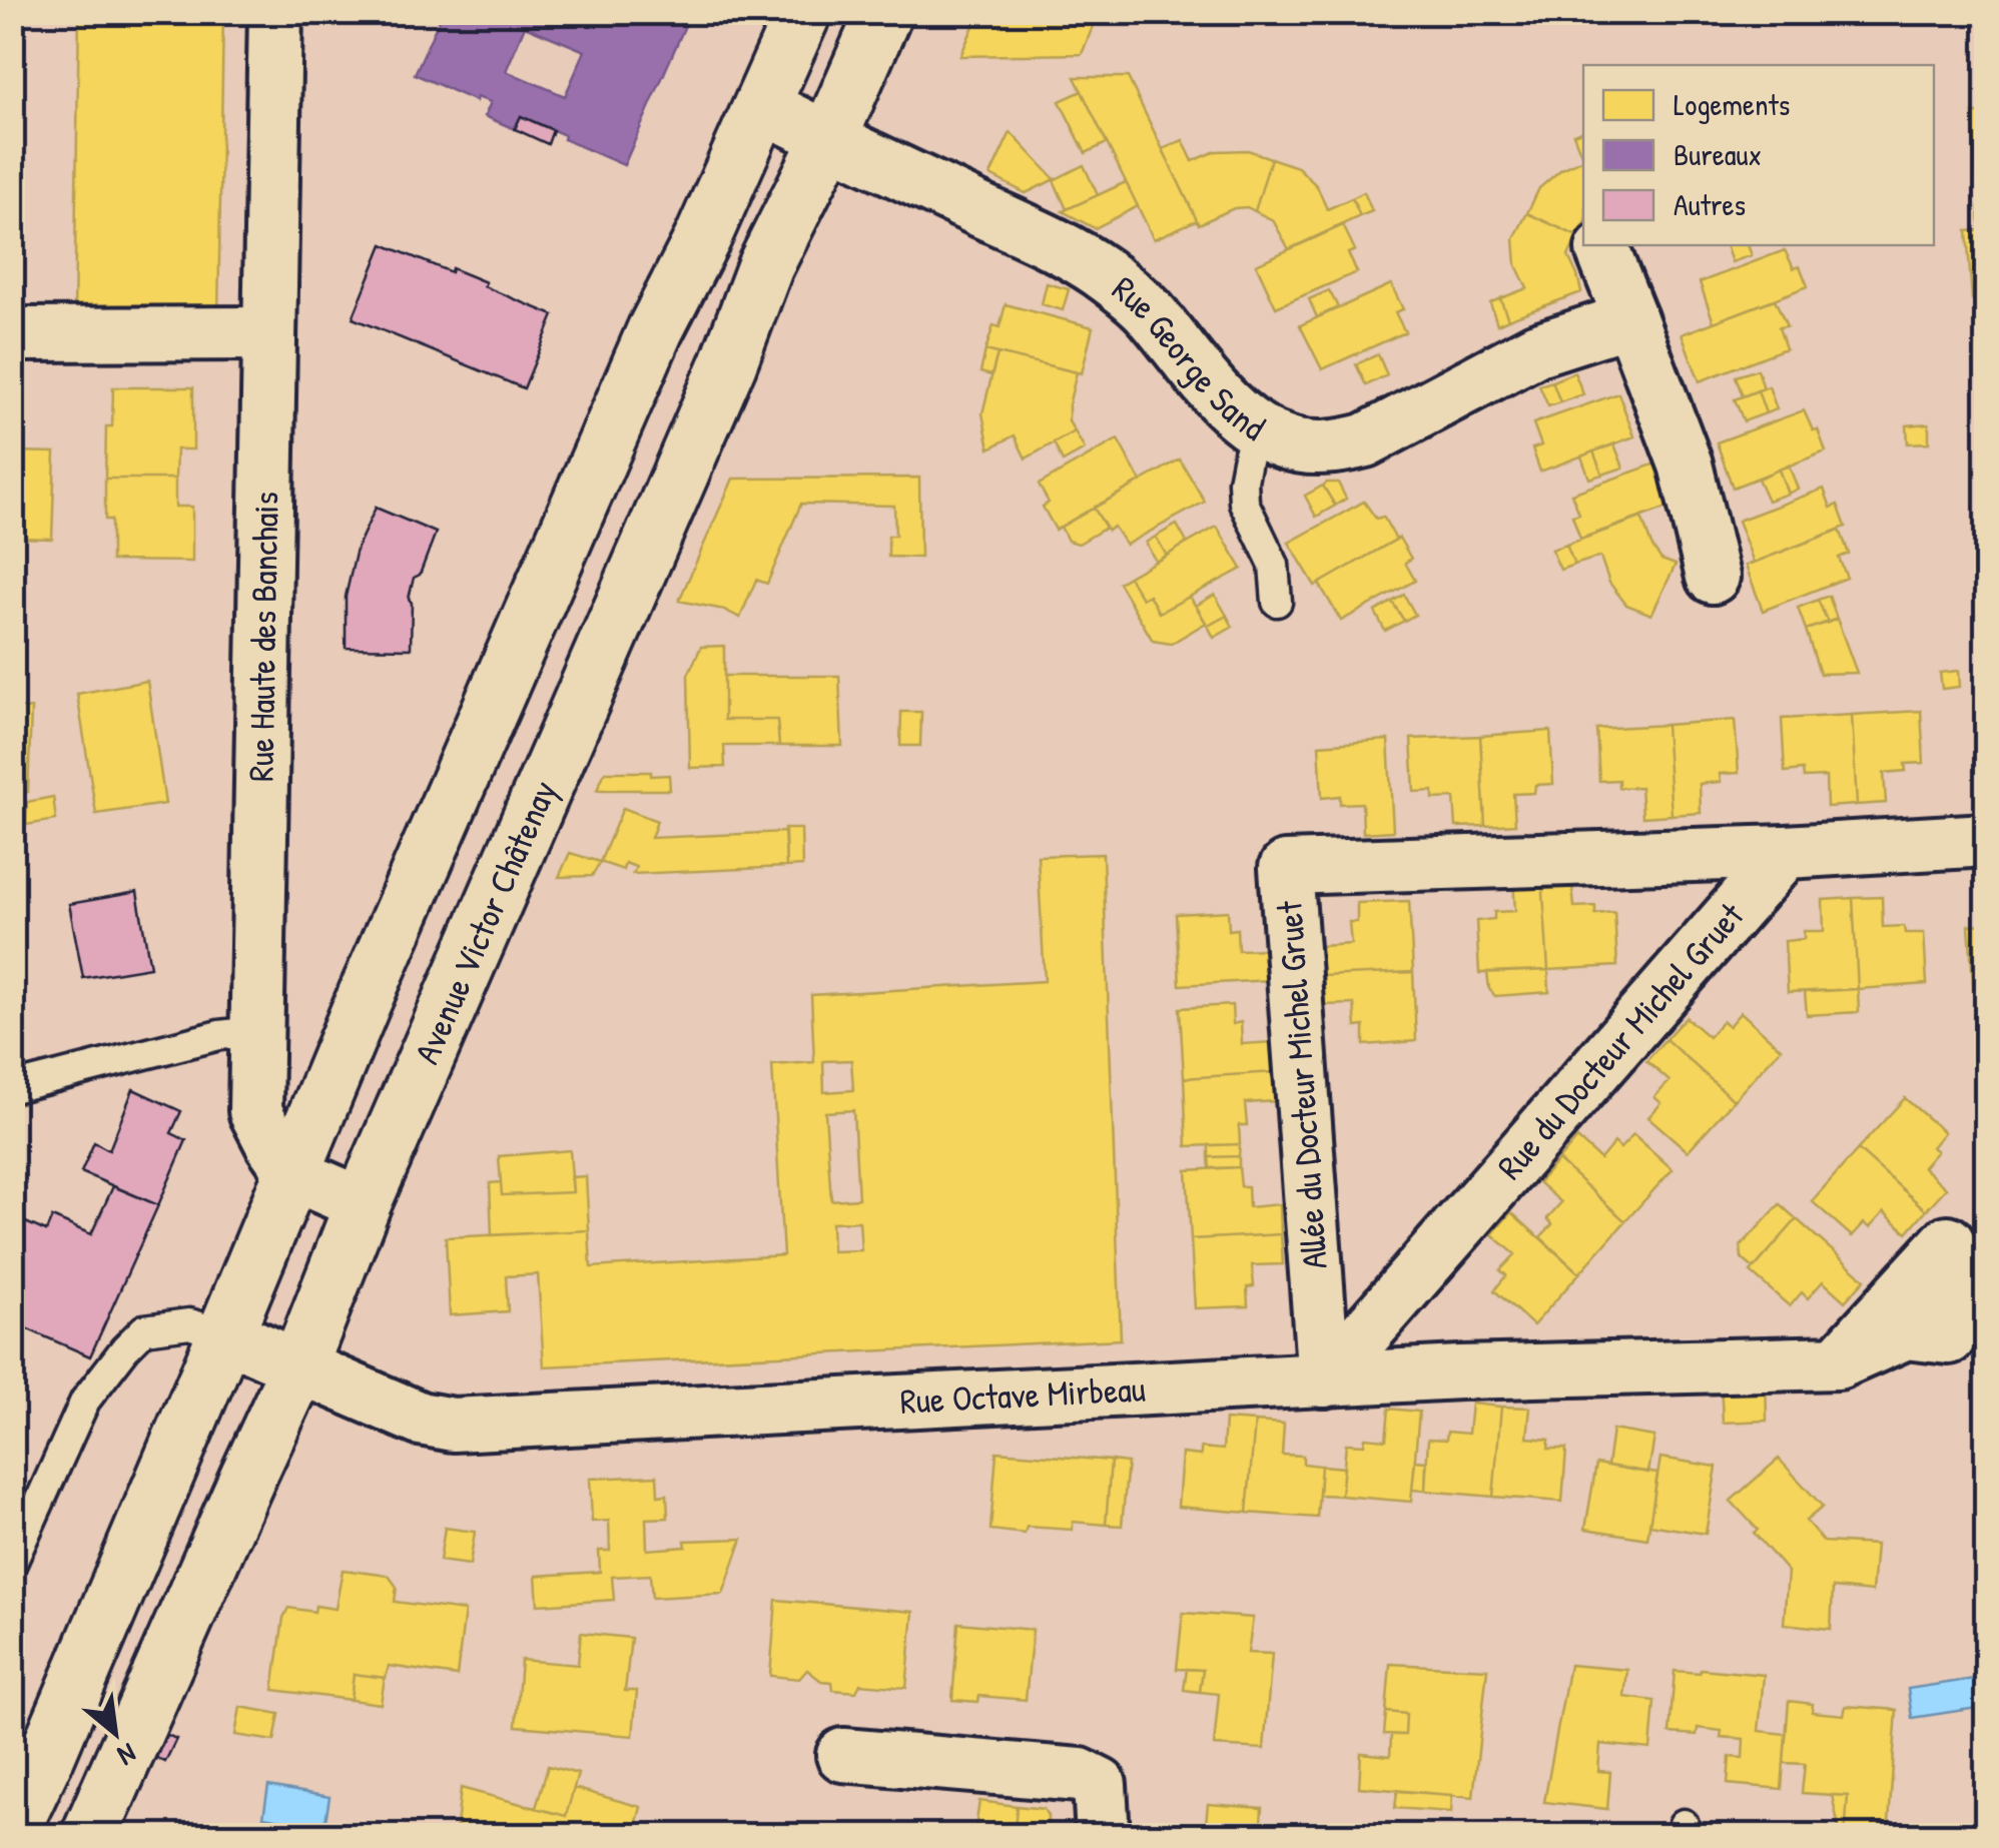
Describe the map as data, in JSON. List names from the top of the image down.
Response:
{
  "streets": {
    "main road": ["Avenue Victor Châtenay"],
    "street": [
      "Rue George Sand",
      "Rue Haute des Banchais",
      "Rue du Docteur Michel Gruet",
      "Allée du Docteur Michel Gruet",
      "Rue Octave Mirbeau"
    ]
  },
  "crossings": [
    ["Rue George Sand", "Avenue Victor Châtenay"],
    ["Avenue Victor Châtenay", "Rue Octave Mirbeau"],
    ["Rue du Docteur Michel Gruet", "Allée du Docteur Michel Gruet"],
    ["Rue du Docteur Michel Gruet", "Rue Octave Mirbeau"],
    ["Allée du Docteur Michel Gruet", "Rue Octave Mirbeau"]
  ],
  "legend": ["Logements", "Bureaux", "Autres"],
  "north": "bottom right"
}
